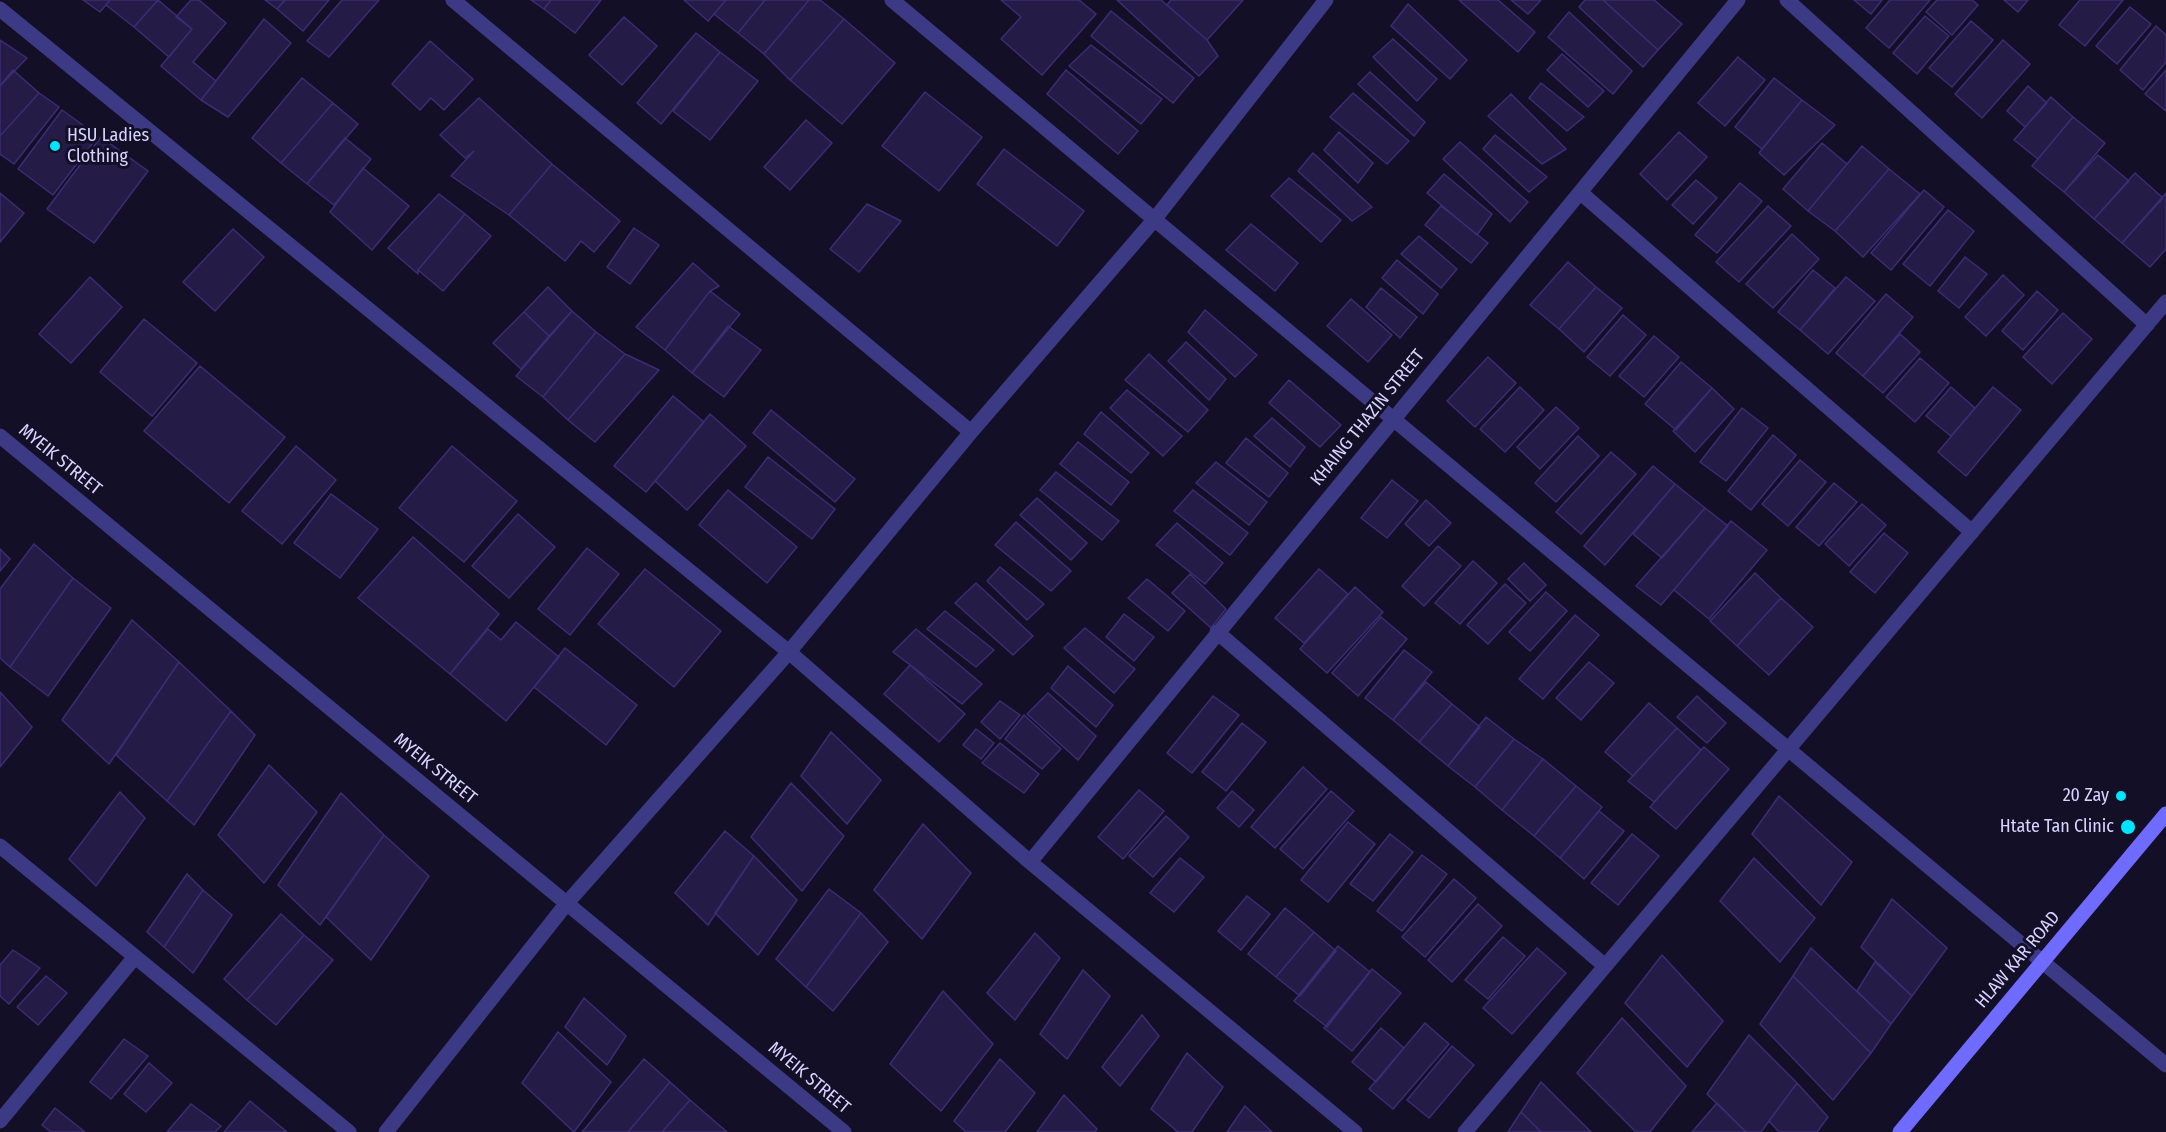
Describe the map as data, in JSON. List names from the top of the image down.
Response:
{
  "streets": {
    "main road": ["HLAW KAR ROAD"],
    "street": ["KHAING THAZIN STREET", "MYEIK STREET"]
  },
  "places": ["HSU Ladies Clothing", "20 Zay", "Htate Tan Clinic"]
}
